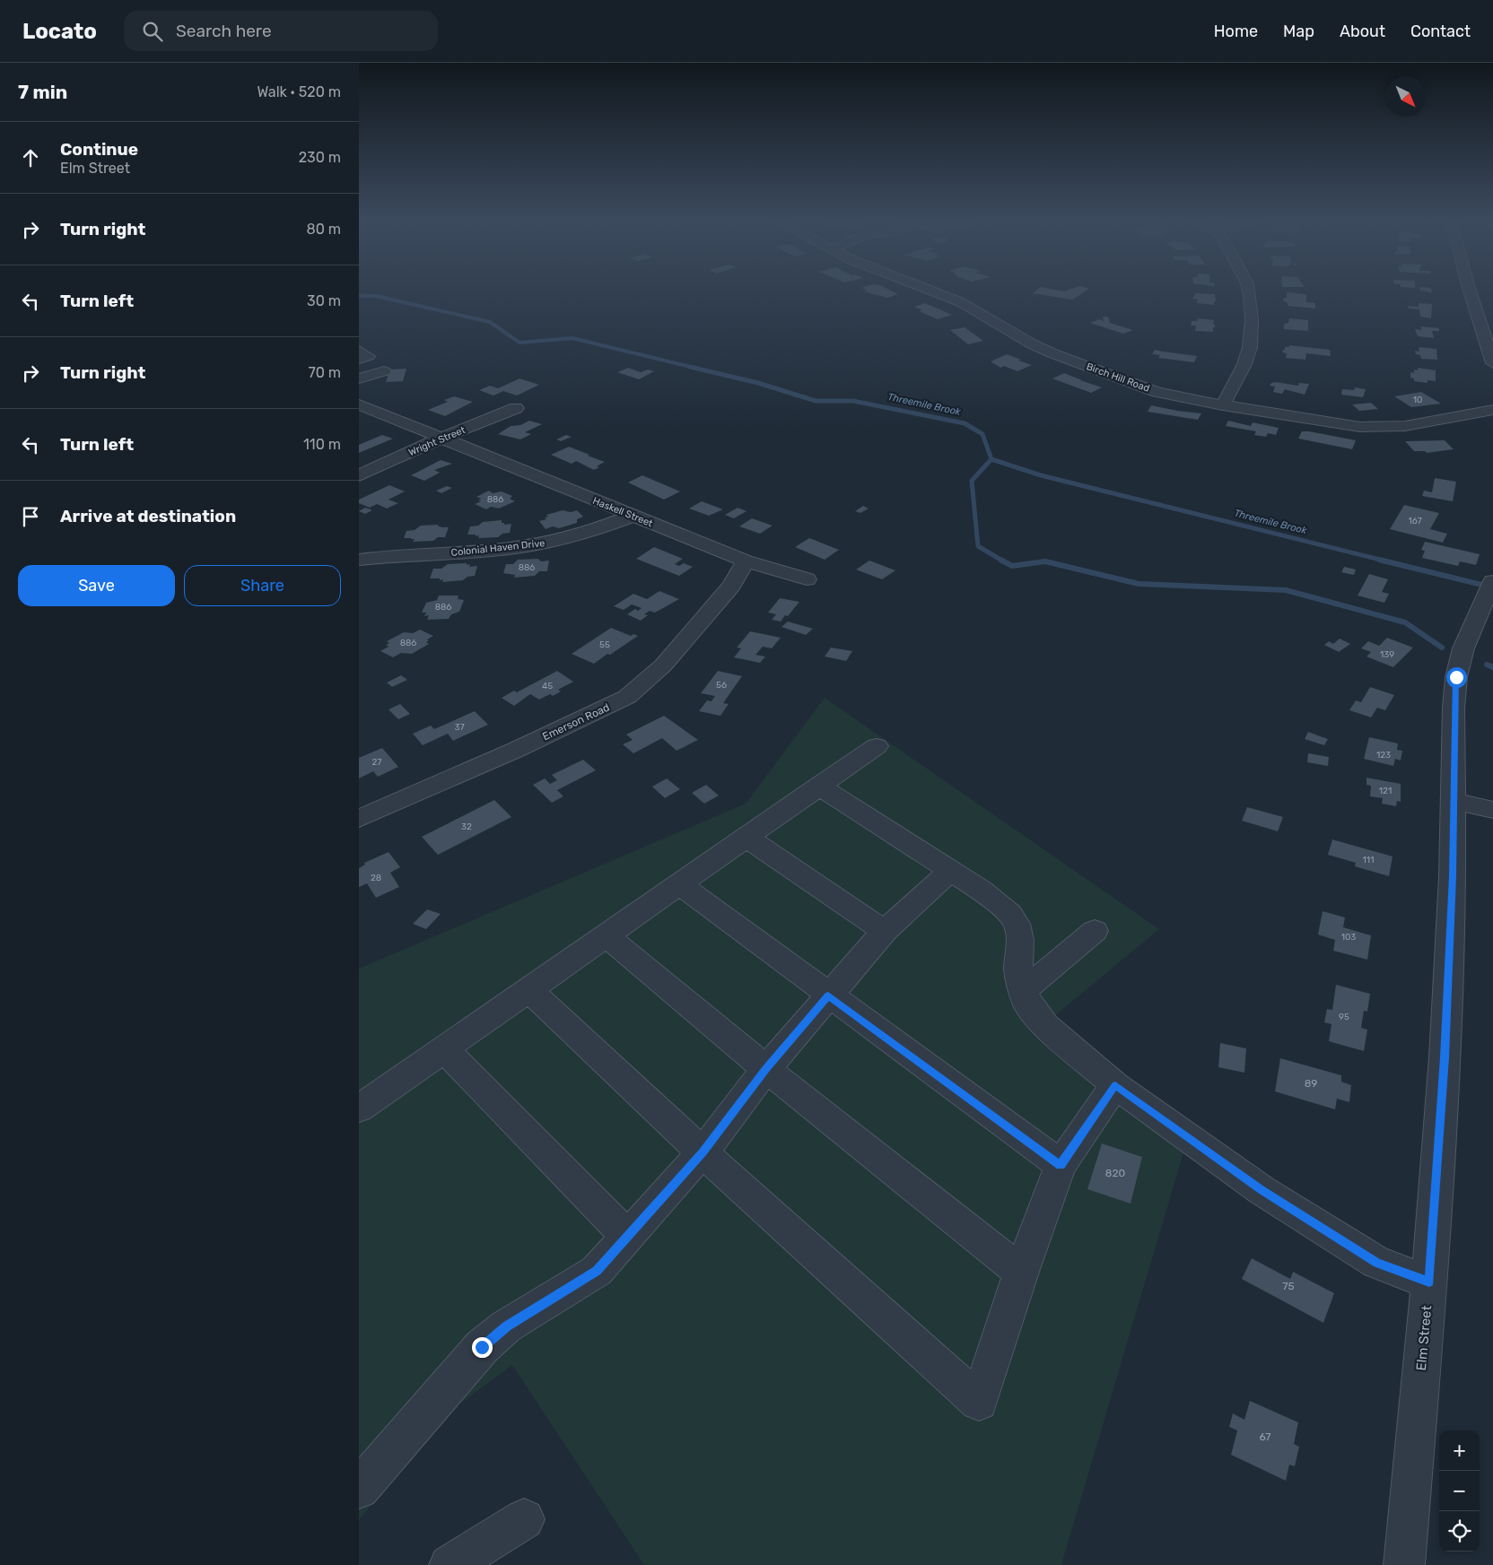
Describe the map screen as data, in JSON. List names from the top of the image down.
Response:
{
  "streets": {
    "street": [
      "Birch Hill Road",
      "Wright Street",
      "Haskell Street",
      "Colonial Haven Drive",
      "Emerson Road",
      "Elm Street"
    ]
  },
  "crossings": [
    ["Wright Street", "Haskell Street"],
    ["Haskell Street", "Colonial Haven Drive"],
    ["Haskell Street", "Emerson Road"]
  ],
  "water": ["Threemile Brook"],
  "house_numbers": [
    "10",
    "886",
    "167",
    "886",
    "886",
    "886",
    "55",
    "139",
    "56",
    "45",
    "37",
    "123",
    "27",
    "121",
    "32",
    "111",
    "28",
    "103",
    "95",
    "89",
    "820",
    "75",
    "67"
  ],
  "north": "bottom right",
  "page": {
    "header": "Locato",
    "search": "Search here",
    "nav": [
      "Home",
      "Map",
      "About",
      "Contact"
    ],
    "heading": ["7 min", "Walk · 520 m"],
    "list": [
      ["Continue", "Elm Street", "230 m"],
      ["Turn right", "80 m"],
      ["Turn left", "30 m"],
      ["Turn right", "70 m"],
      ["Turn left", "110 m"],
      "Arrive at destination"
    ],
    "buttons": ["Save", "Share"],
    "map_buttons": ["+", "−"]
  }
}
